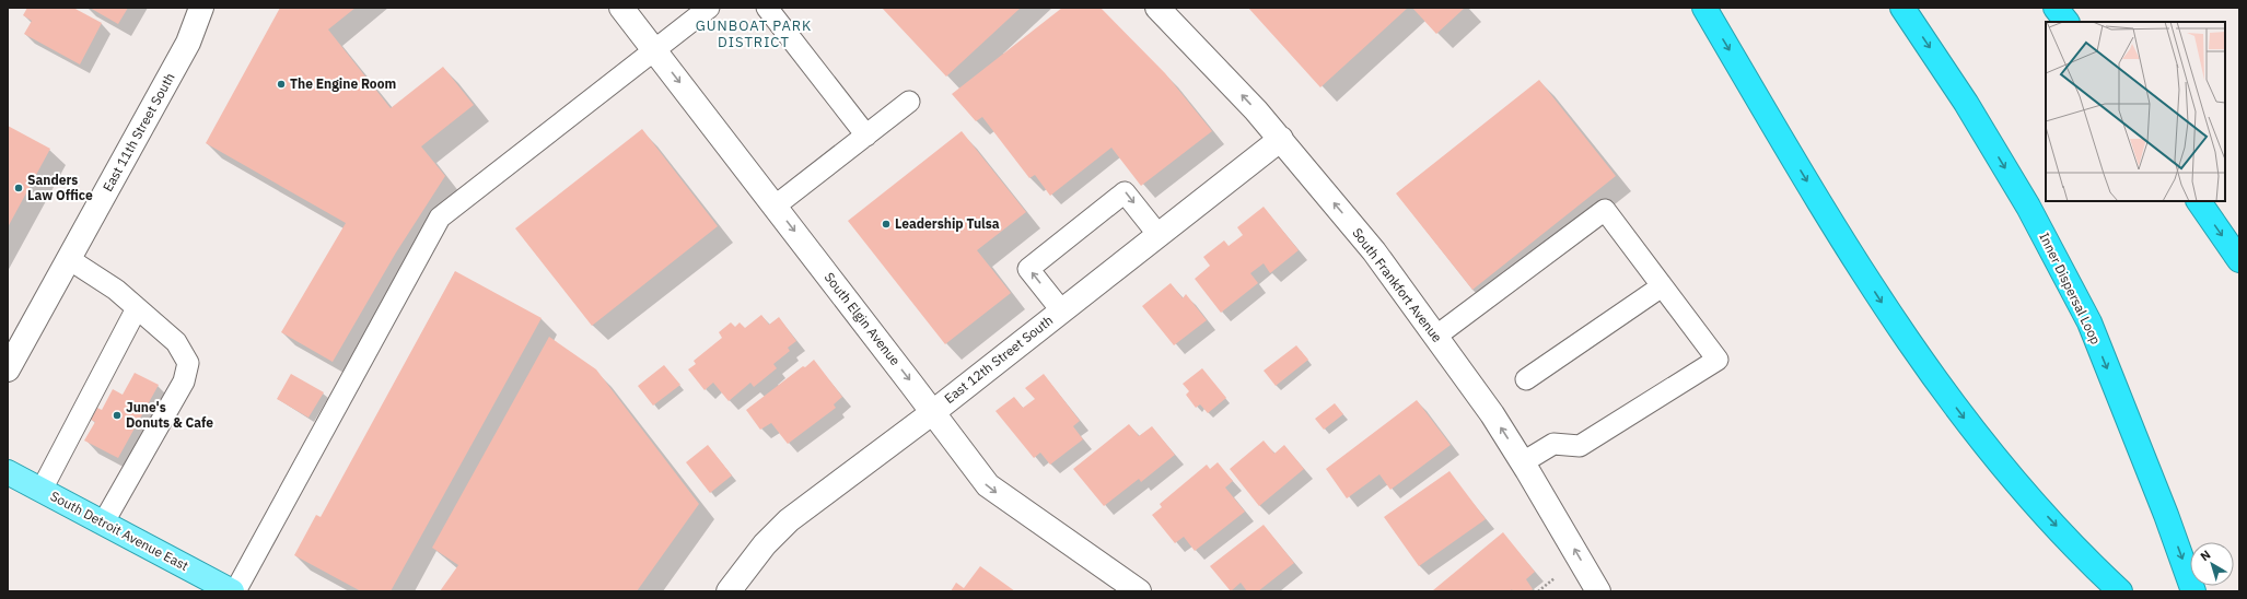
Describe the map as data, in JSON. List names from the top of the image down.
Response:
{
  "streets": {
    "highway": ["Inner Dispersal Loop"],
    "main road": ["South Detroit Avenue East"],
    "street": [
      "East 11th Street South",
      "South Frankfort Avenue",
      "South Elgin Avenue",
      "East 12th Street South"
    ]
  },
  "crossings": [
    ["South Frankfort Avenue", "East 12th Street South"],
    ["South Elgin Avenue", "East 12th Street South"]
  ],
  "one_way": ["South Frankfort Avenue", "South Elgin Avenue"],
  "districts": ["GUNBOAT PARK DISTRICT"],
  "places": [
    "The Engine Room",
    "Sanders Law Office",
    "Leadership Tulsa",
    "June's Donuts & Cafe"
  ],
  "north": "top left"
}
